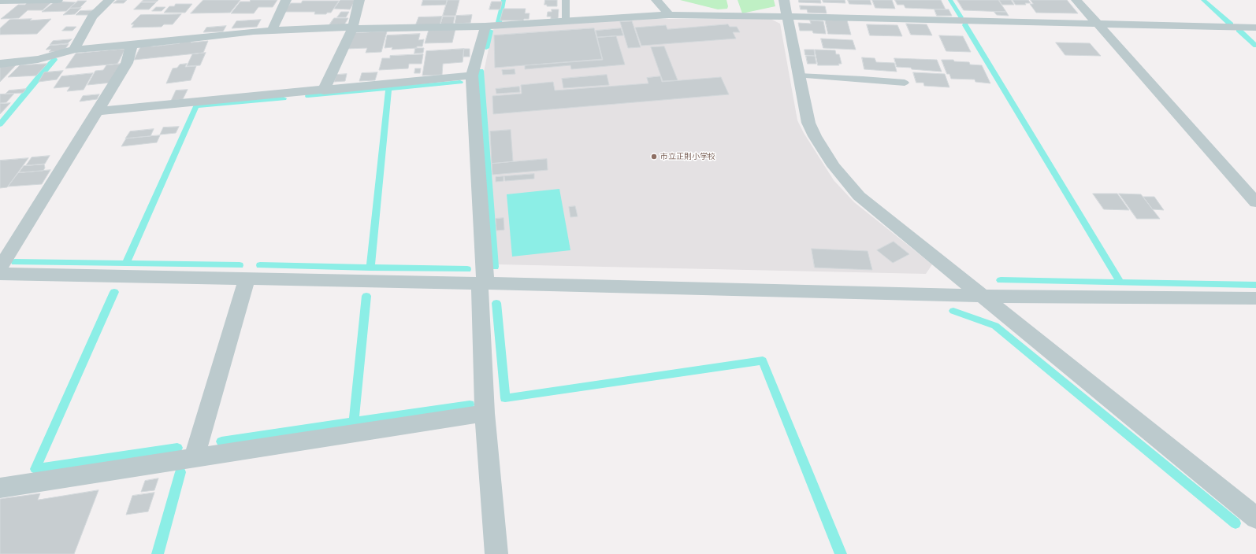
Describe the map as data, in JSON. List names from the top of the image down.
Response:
{
  "places": ["市立正則小学校"]
}
